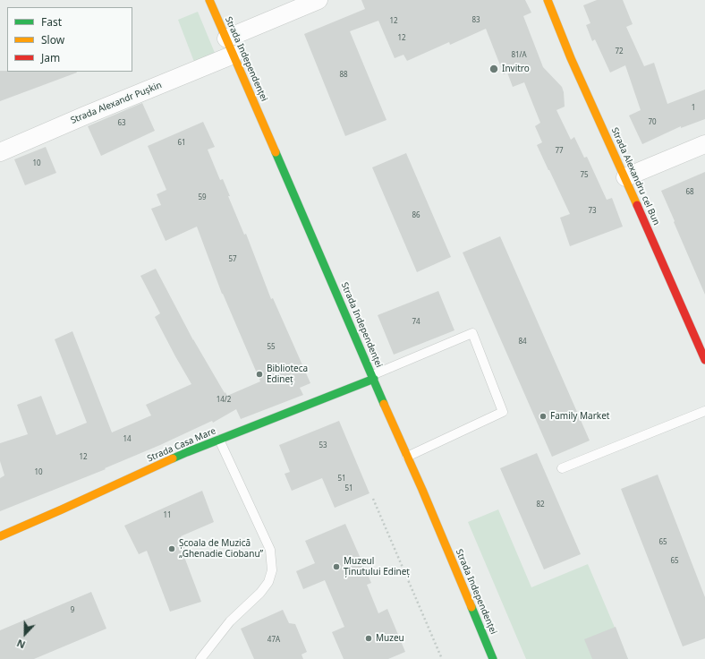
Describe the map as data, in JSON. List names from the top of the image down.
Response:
{
  "streets": {
    "street": [
      "Strada Independenței",
      "Strada Alexandr Pușkin",
      "Strada Alexandru cel Bun",
      "Strada Casa Mare"
    ]
  },
  "crossings": [
    ["Strada Independenței", "Strada Alexandr Pușkin"],
    ["Strada Independenței", "Strada Casa Mare"]
  ],
  "places": [
    "Invitro",
    "Biblioteca Edineț",
    "Family Market",
    "Școala de Muzică „Ghenadie Ciobanu”",
    "Muzeul Ținutului Edineț",
    "Muzeu"
  ],
  "house_numbers": [
    "83",
    "12",
    "12",
    "72",
    "81/A",
    "88",
    "1",
    "70",
    "63",
    "61",
    "77",
    "10",
    "75",
    "68",
    "59",
    "73",
    "86",
    "57",
    "74",
    "84",
    "55",
    "14/2",
    "14",
    "53",
    "12",
    "10",
    "51",
    "51",
    "82",
    "11",
    "65",
    "65",
    "9",
    "47A"
  ],
  "legend": ["Fast", "Slow", "Jam"],
  "north": "bottom"
}
